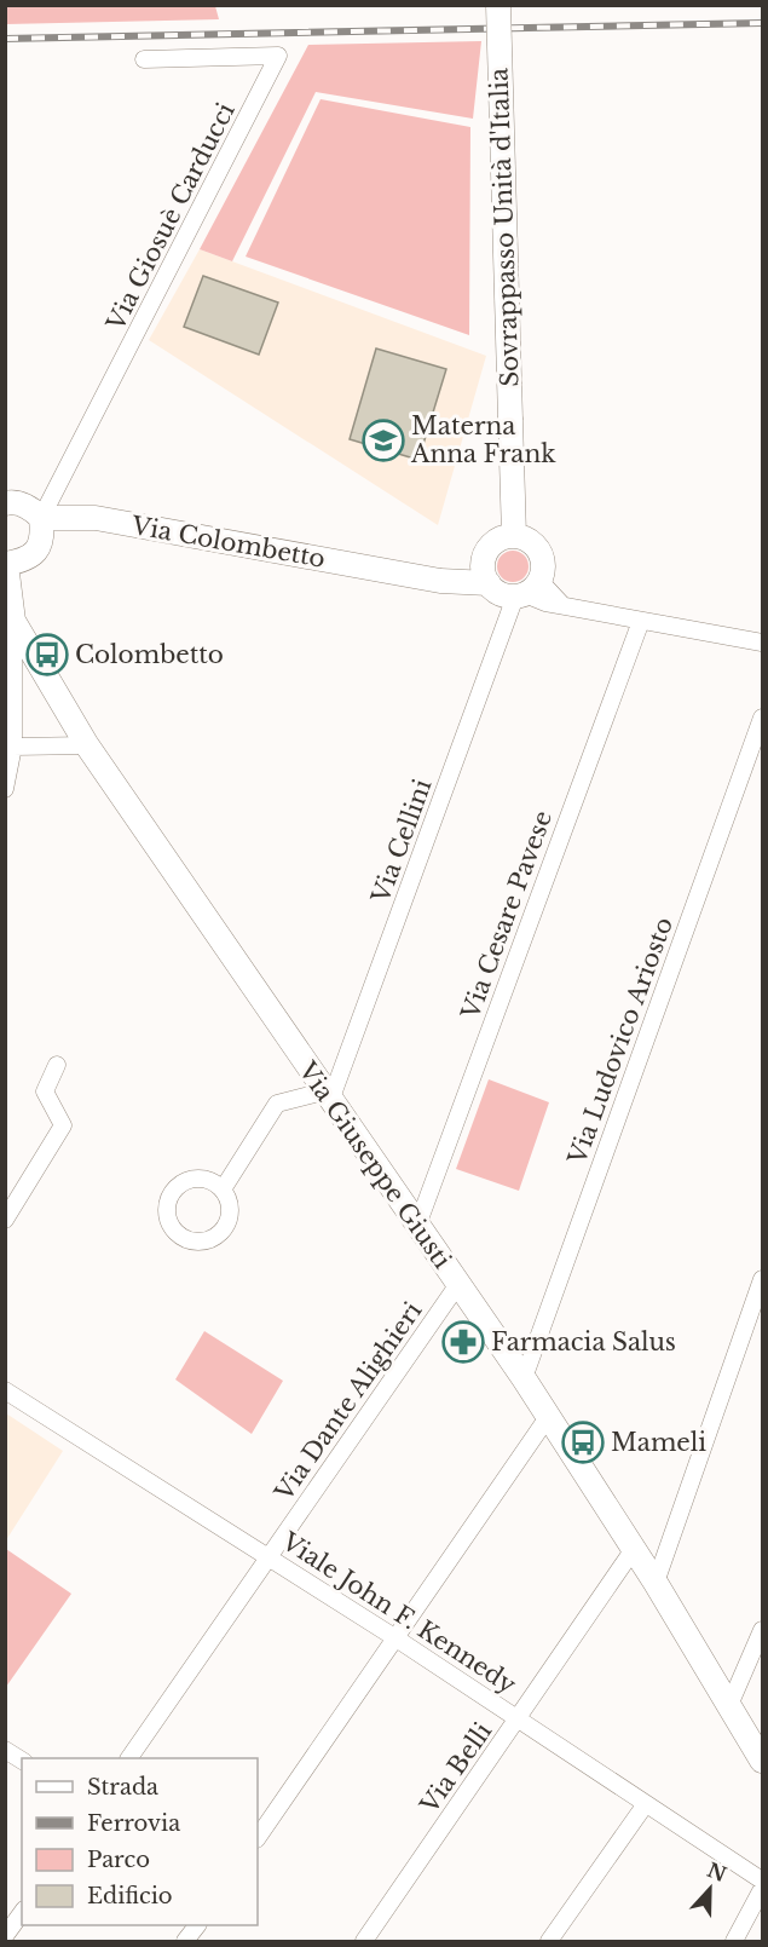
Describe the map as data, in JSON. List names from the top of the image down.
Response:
{
  "streets": {
    "street": [
      "Via Giosuè Carducci",
      "Sovrappasso Unità d'Italia",
      "Via Colombetto",
      "Via Cellini",
      "Via Cesare Pavese",
      "Via Ludovico Ariosto",
      "Via Giuseppe Giusti",
      "Via Dante Alighieri",
      "Viale John F. Kennedy",
      "Via Belli"
    ]
  },
  "crossings": [
    ["Via Giosuè Carducci", "Via Colombetto"],
    ["Sovrappasso Unità d'Italia", "Via Colombetto"],
    ["Sovrappasso Unità d'Italia", "Via Cellini"],
    ["Via Colombetto", "Via Cellini"],
    ["Via Colombetto", "Via Cesare Pavese"],
    ["Via Cellini", "Via Giuseppe Giusti"],
    ["Via Cesare Pavese", "Via Giuseppe Giusti"],
    ["Via Ludovico Ariosto", "Via Giuseppe Giusti"],
    ["Via Giuseppe Giusti", "Via Dante Alighieri"],
    ["Via Giuseppe Giusti", "Via Belli"],
    ["Via Dante Alighieri", "Viale John F. Kennedy"],
    ["Viale John F. Kennedy", "Via Belli"]
  ],
  "places": {
    "school or university": ["Materna Anna Frank"],
    "bus stop": ["Colombetto", "Mameli"],
    "pharmacy": ["Farmacia Salus"]
  },
  "legend": [
    "Strada",
    "Ferrovia",
    "Parco",
    "Edificio"
  ],
  "north": "top"
}
